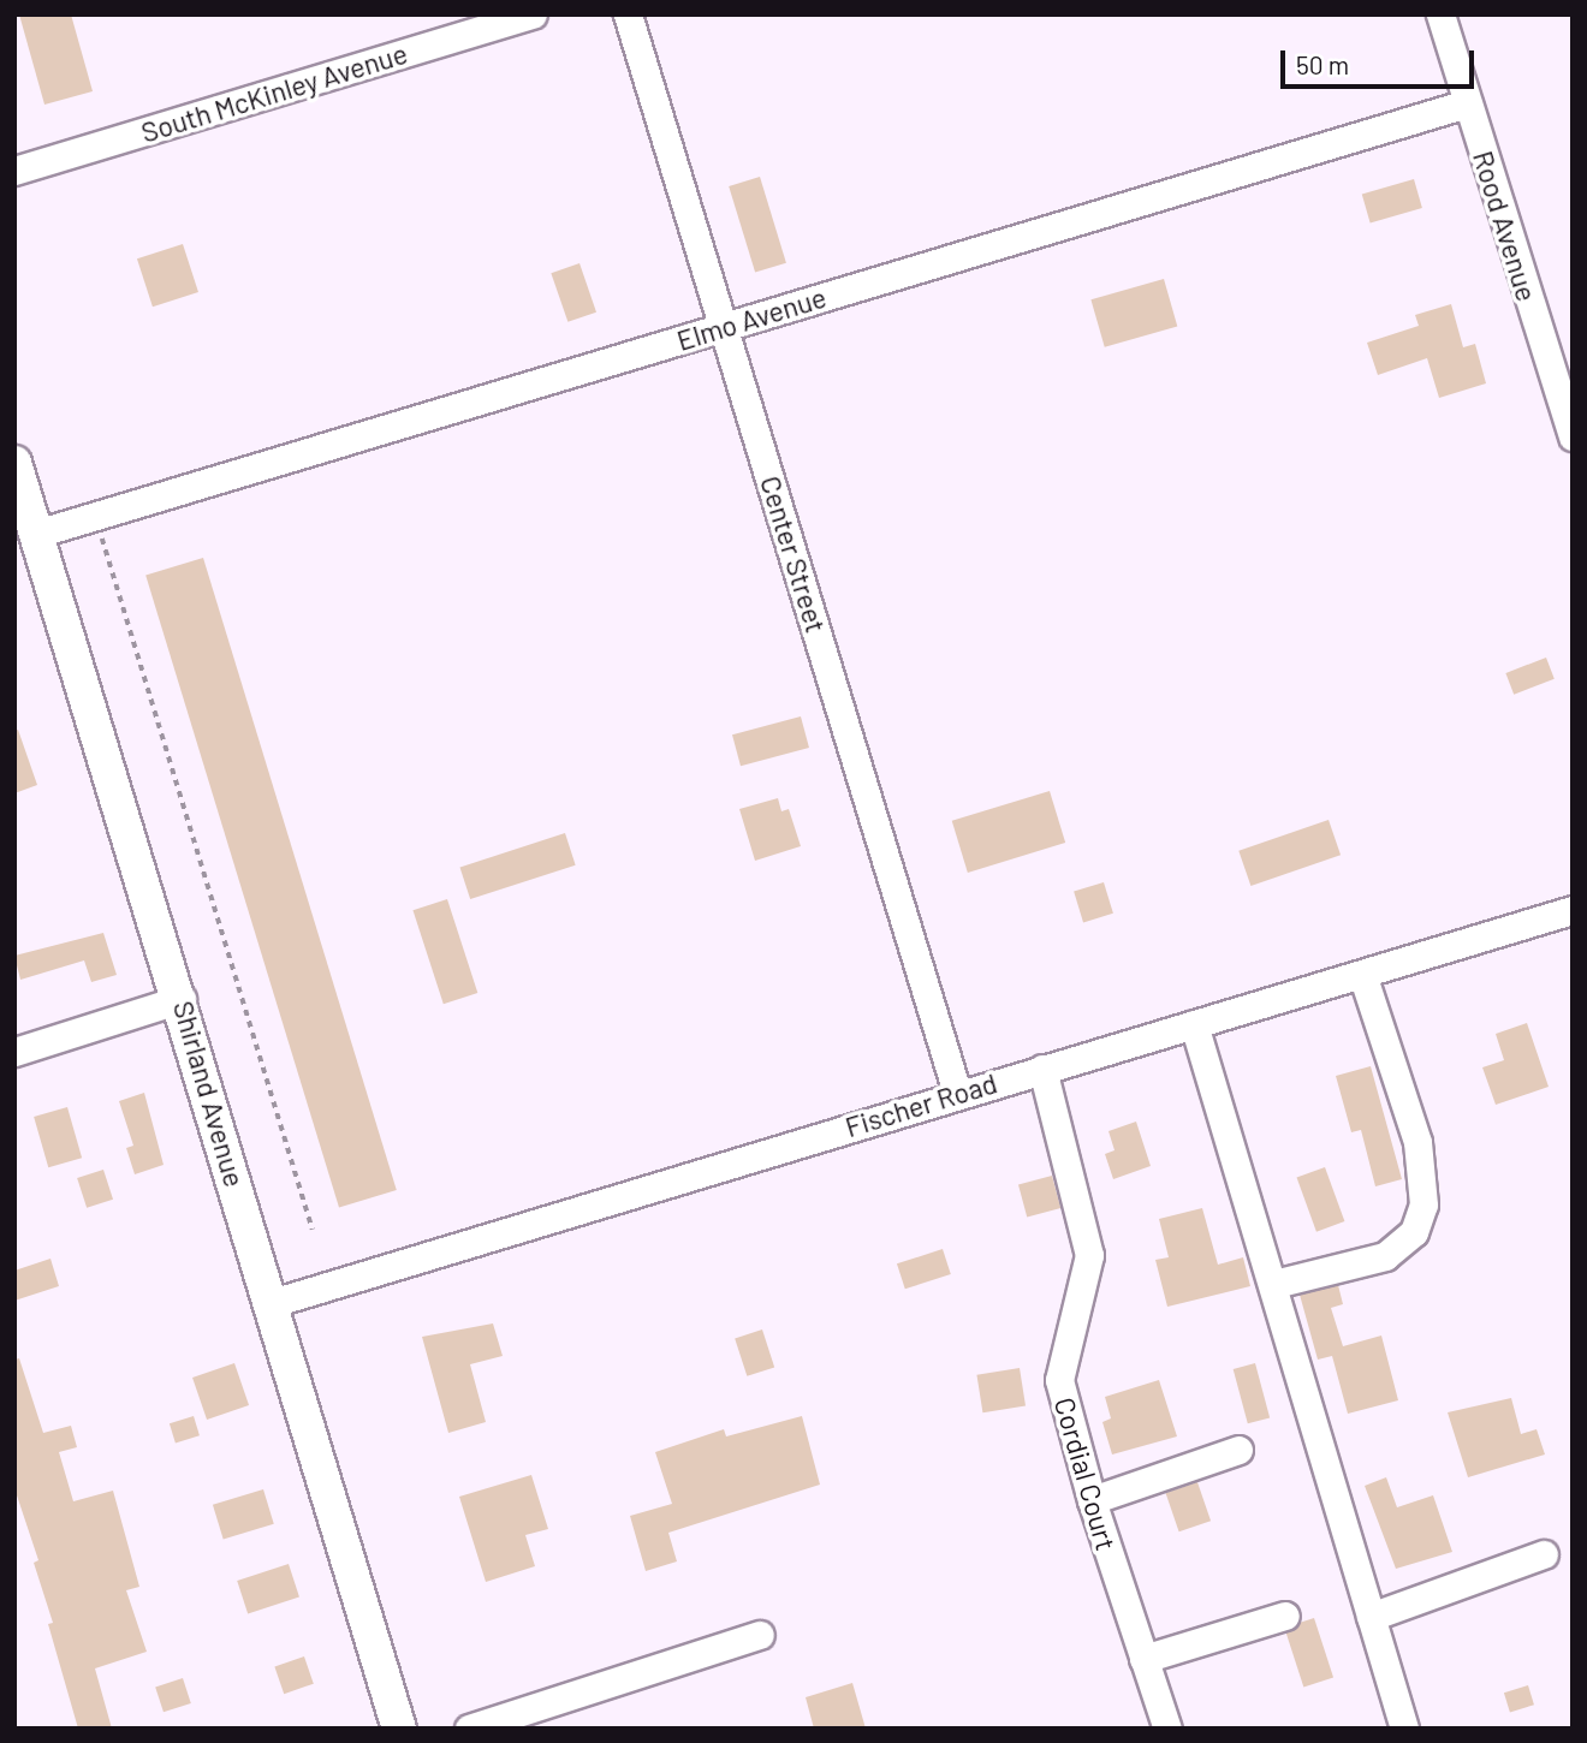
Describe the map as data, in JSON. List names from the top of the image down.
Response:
{
  "streets": {
    "street": [
      "South McKinley Avenue",
      "Rood Avenue",
      "Elmo Avenue",
      "Center Street",
      "Shirland Avenue",
      "Fischer Road",
      "Cordial Court"
    ]
  },
  "crossings": [
    ["Rood Avenue", "Elmo Avenue"],
    ["Elmo Avenue", "Center Street"],
    ["Elmo Avenue", "Shirland Avenue"],
    ["Center Street", "Fischer Road"],
    ["Shirland Avenue", "Fischer Road"],
    ["Fischer Road", "Cordial Court"]
  ],
  "scale_bar": "50 m"
}
